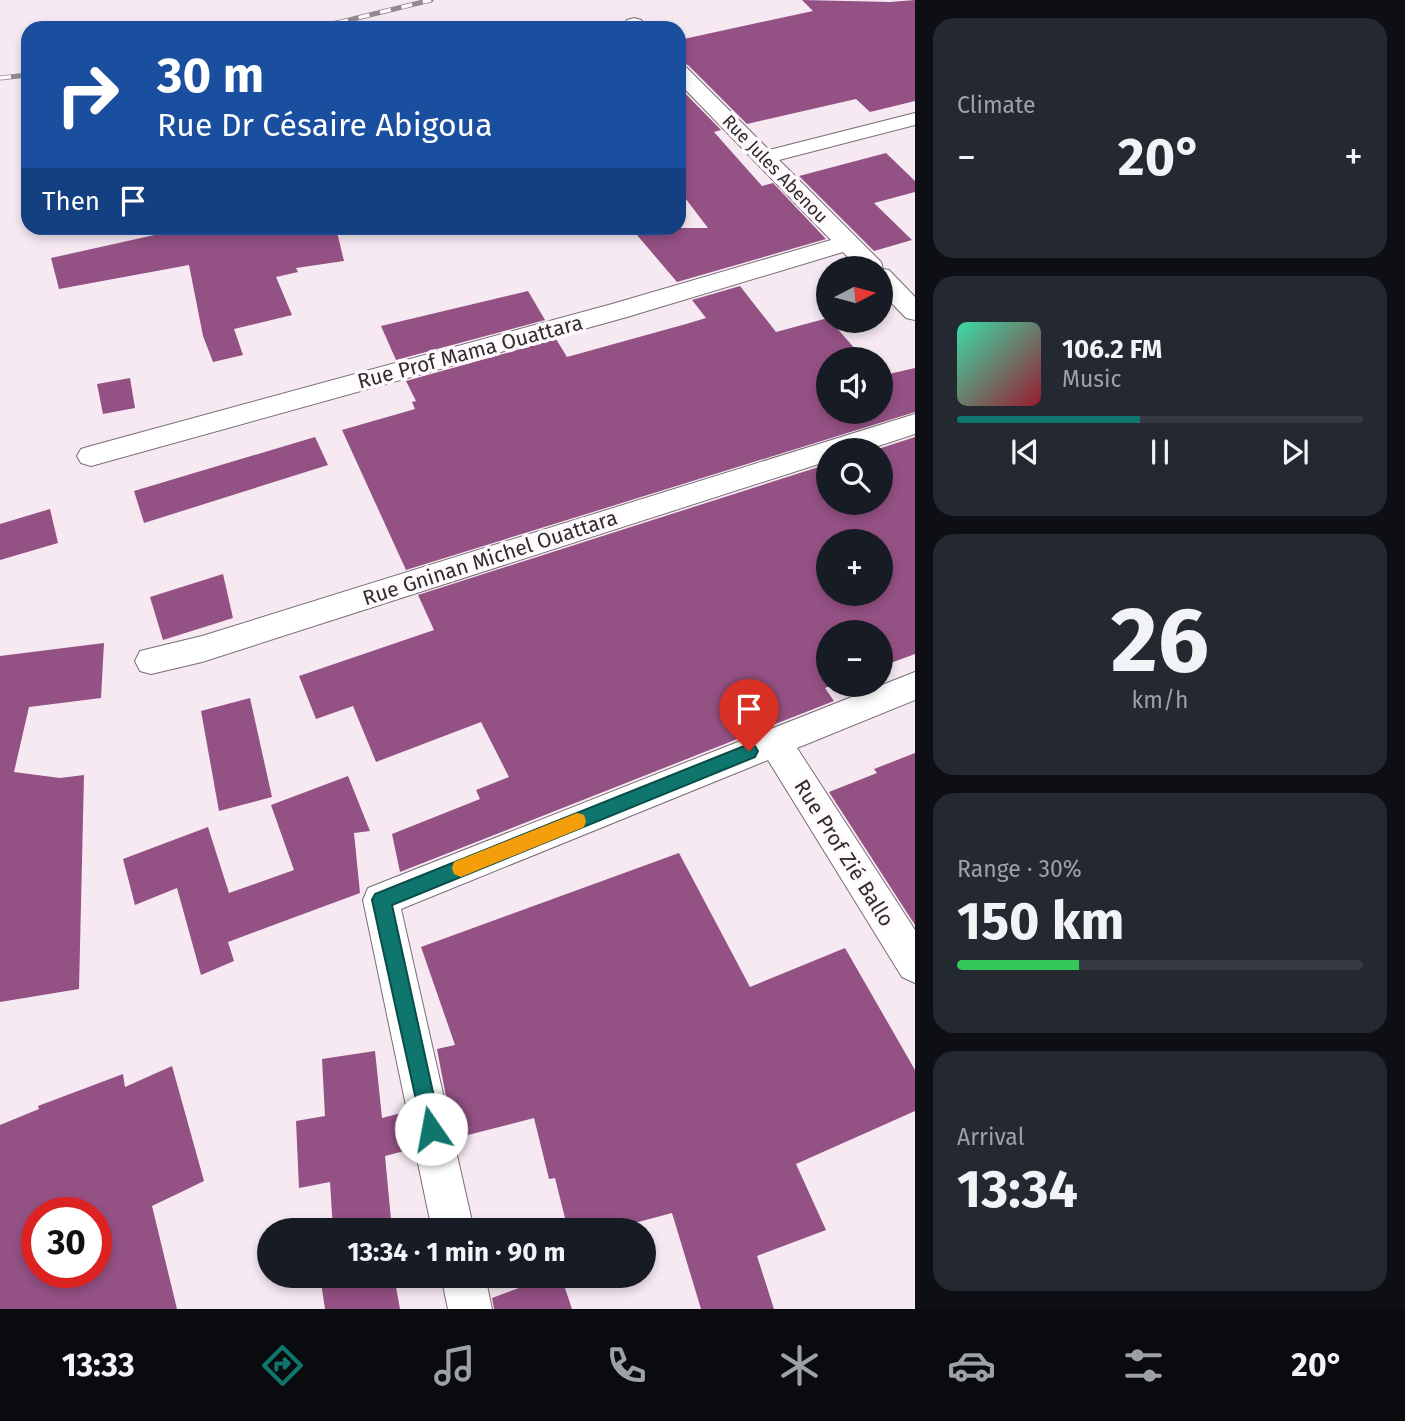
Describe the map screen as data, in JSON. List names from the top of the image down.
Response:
{
  "streets": {
    "street": [
      "Rue Jules Abenou",
      "Rue Prof Mama Ouattara",
      "Rue Gninan Michel Ouattara",
      "Rue Prof Zié Ballo"
    ]
  },
  "crossings": [
    ["Rue Jules Abenou", "Rue Prof Mama Ouattara"]
  ],
  "north": "right",
  "page": {
    "tile": [
      "Climate",
      ["26", "km/h"],
      ["Range · 30%", "150 km"],
      ["Arrival", "13:34"]
    ],
    "turn": ["30 m", "Rue Dr Césaire Abigoua"],
    "heat": ["−", "20°", "+"],
    "then": "Then",
    "map_buttons": ["+", "−"],
    "song": ["106.2 FM", "Music"],
    "limit": "30",
    "trip": "13:34 · 1 min · 90 m",
    "tabs": ["13:33", "20°"]
  }
}
